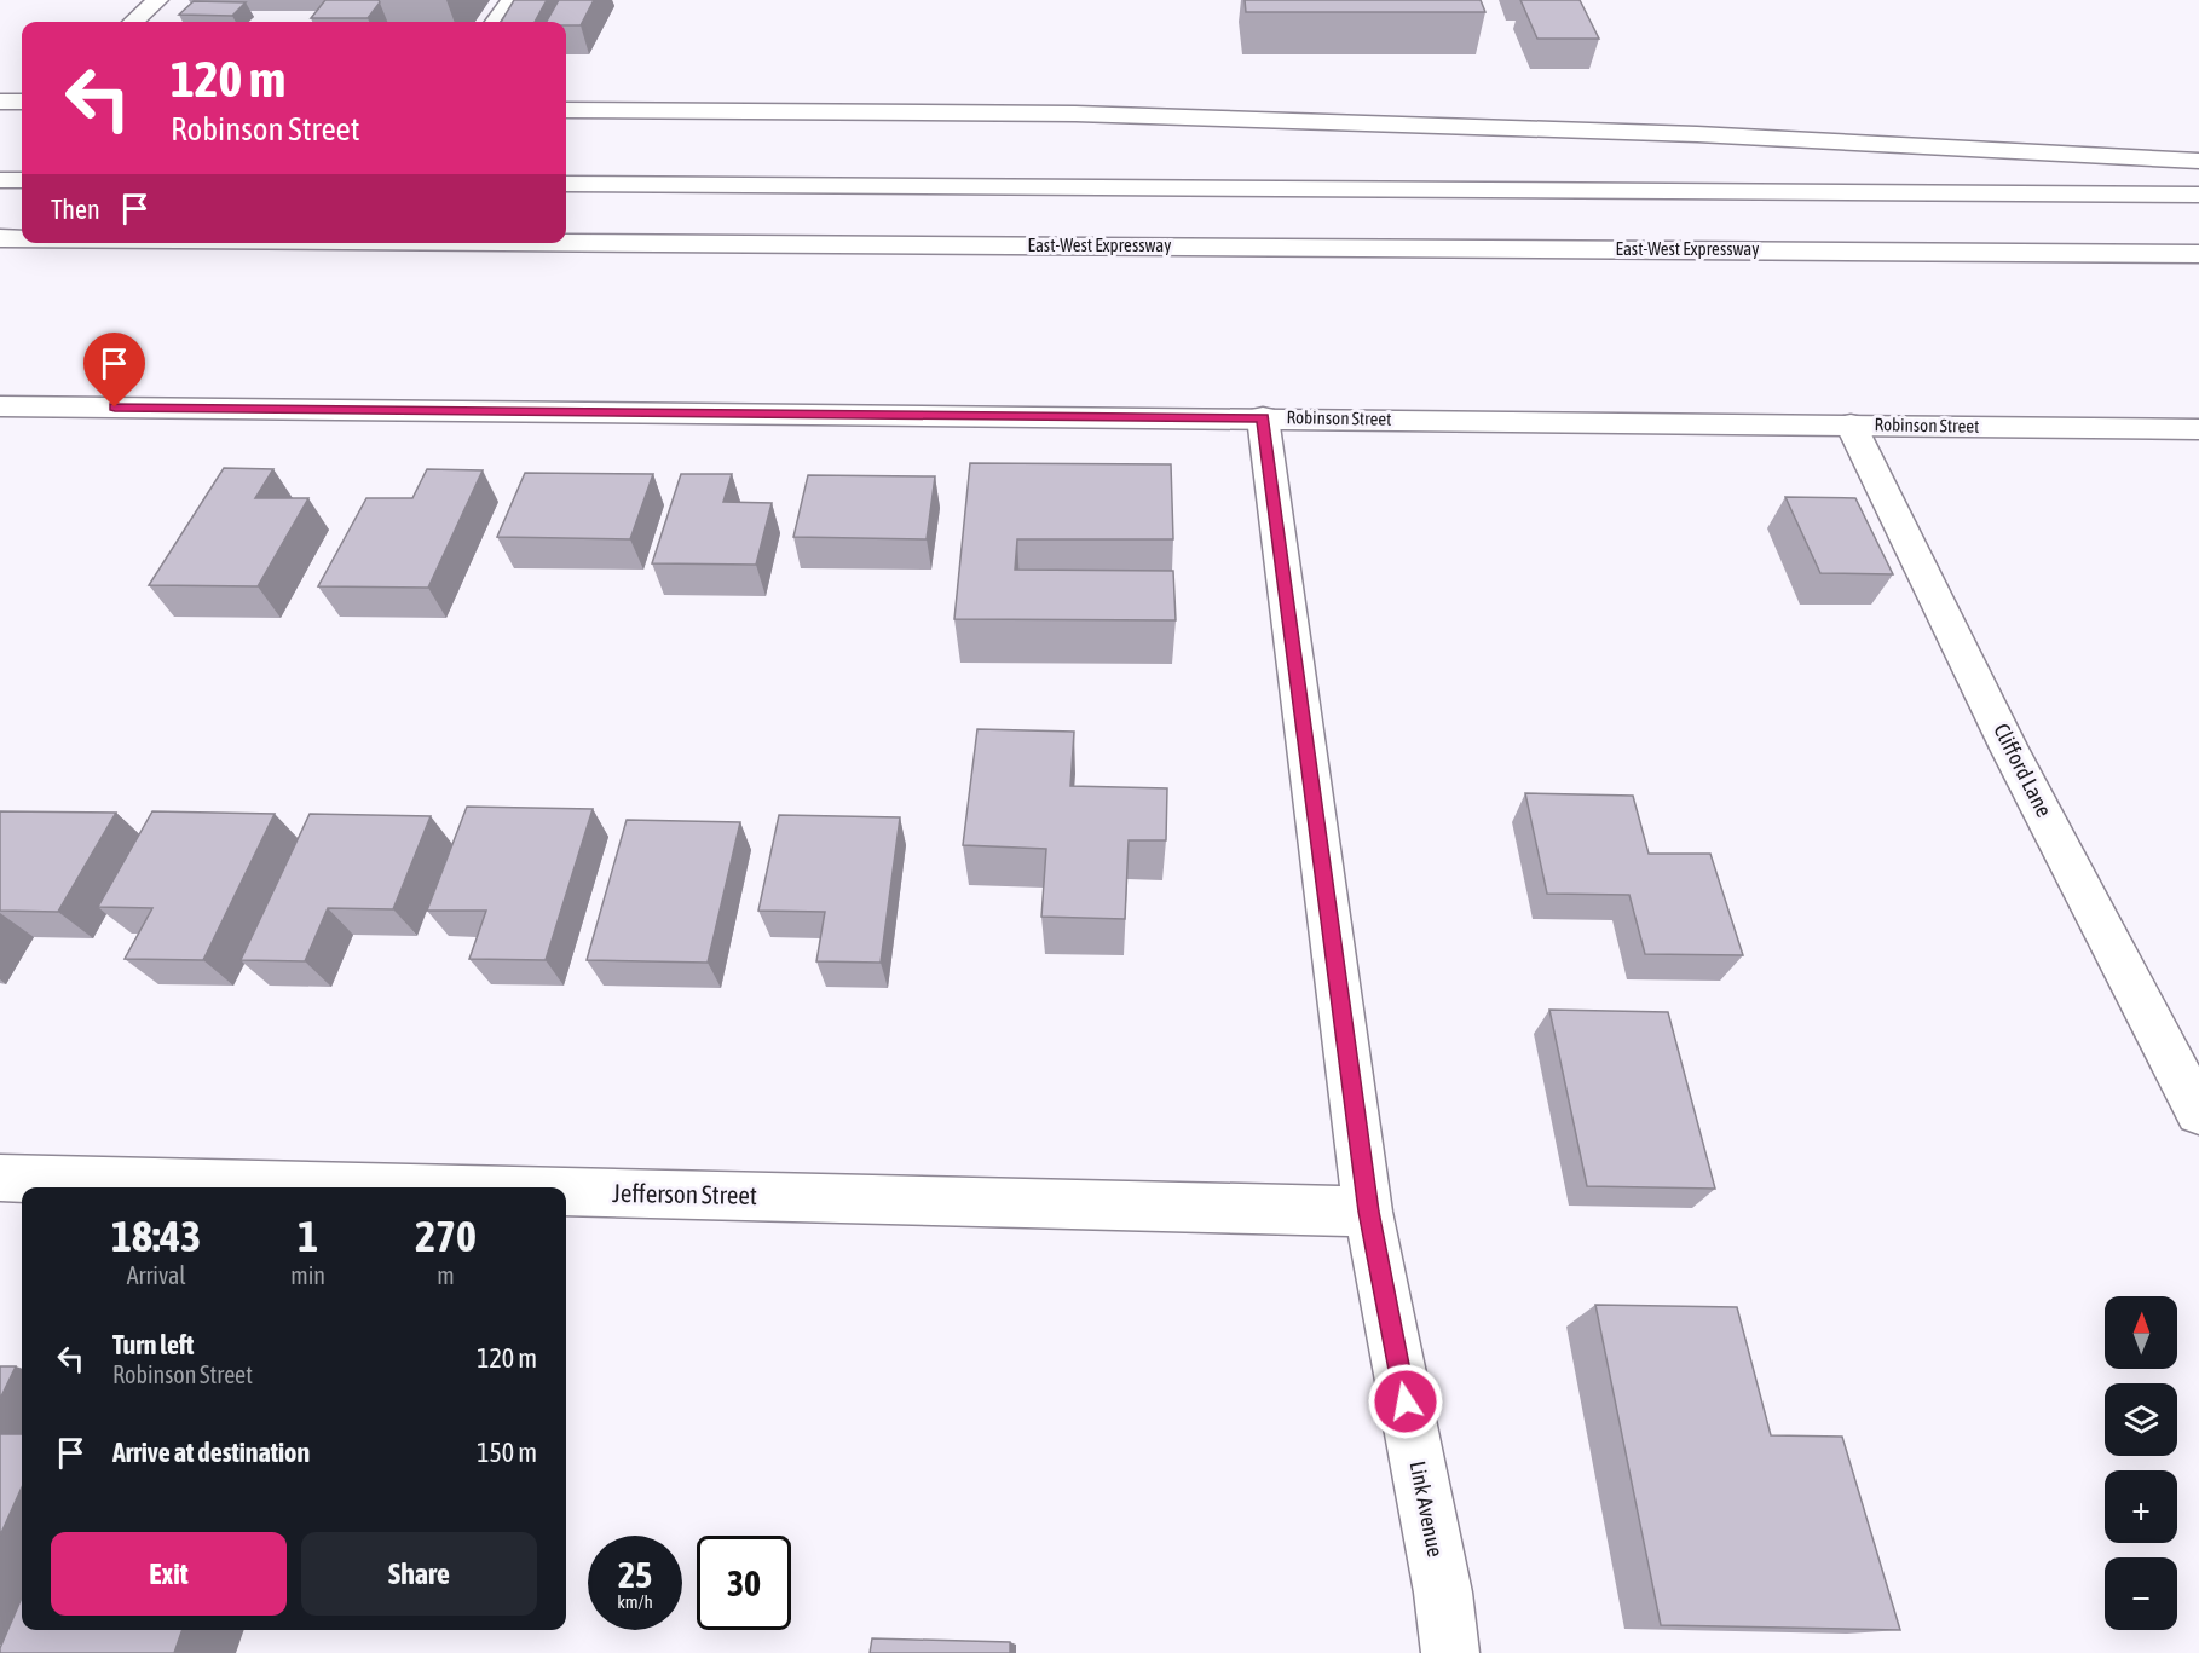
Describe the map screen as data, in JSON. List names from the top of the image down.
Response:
{
  "streets": {
    "main road": [
      "East-West Expressway",
      "Robinson Street",
      "Clifford Lane",
      "Jefferson Street",
      "Link Avenue"
    ]
  },
  "crossings": [
    ["Robinson Street", "Clifford Lane"],
    ["Robinson Street", "Link Avenue"],
    ["Jefferson Street", "Link Avenue"]
  ],
  "north": "top",
  "page": {
    "turn": ["120 m", "Robinson Street"],
    "then": "Then",
    "eta": [
      "18:43",
      "Arrival",
      "1",
      "min",
      "270",
      "m"
    ],
    "map_buttons": ["+", "−"],
    "list": [
      {
        "name": "Turn left",
        "note": "Robinson Street",
        "value": "120 m"
      },
      {
        "name": "Arrive at destination",
        "value": "150 m"
      }
    ],
    "buttons": ["Exit", "Share"],
    "speed": "25 km/h",
    "limit": "30"
  }
}
